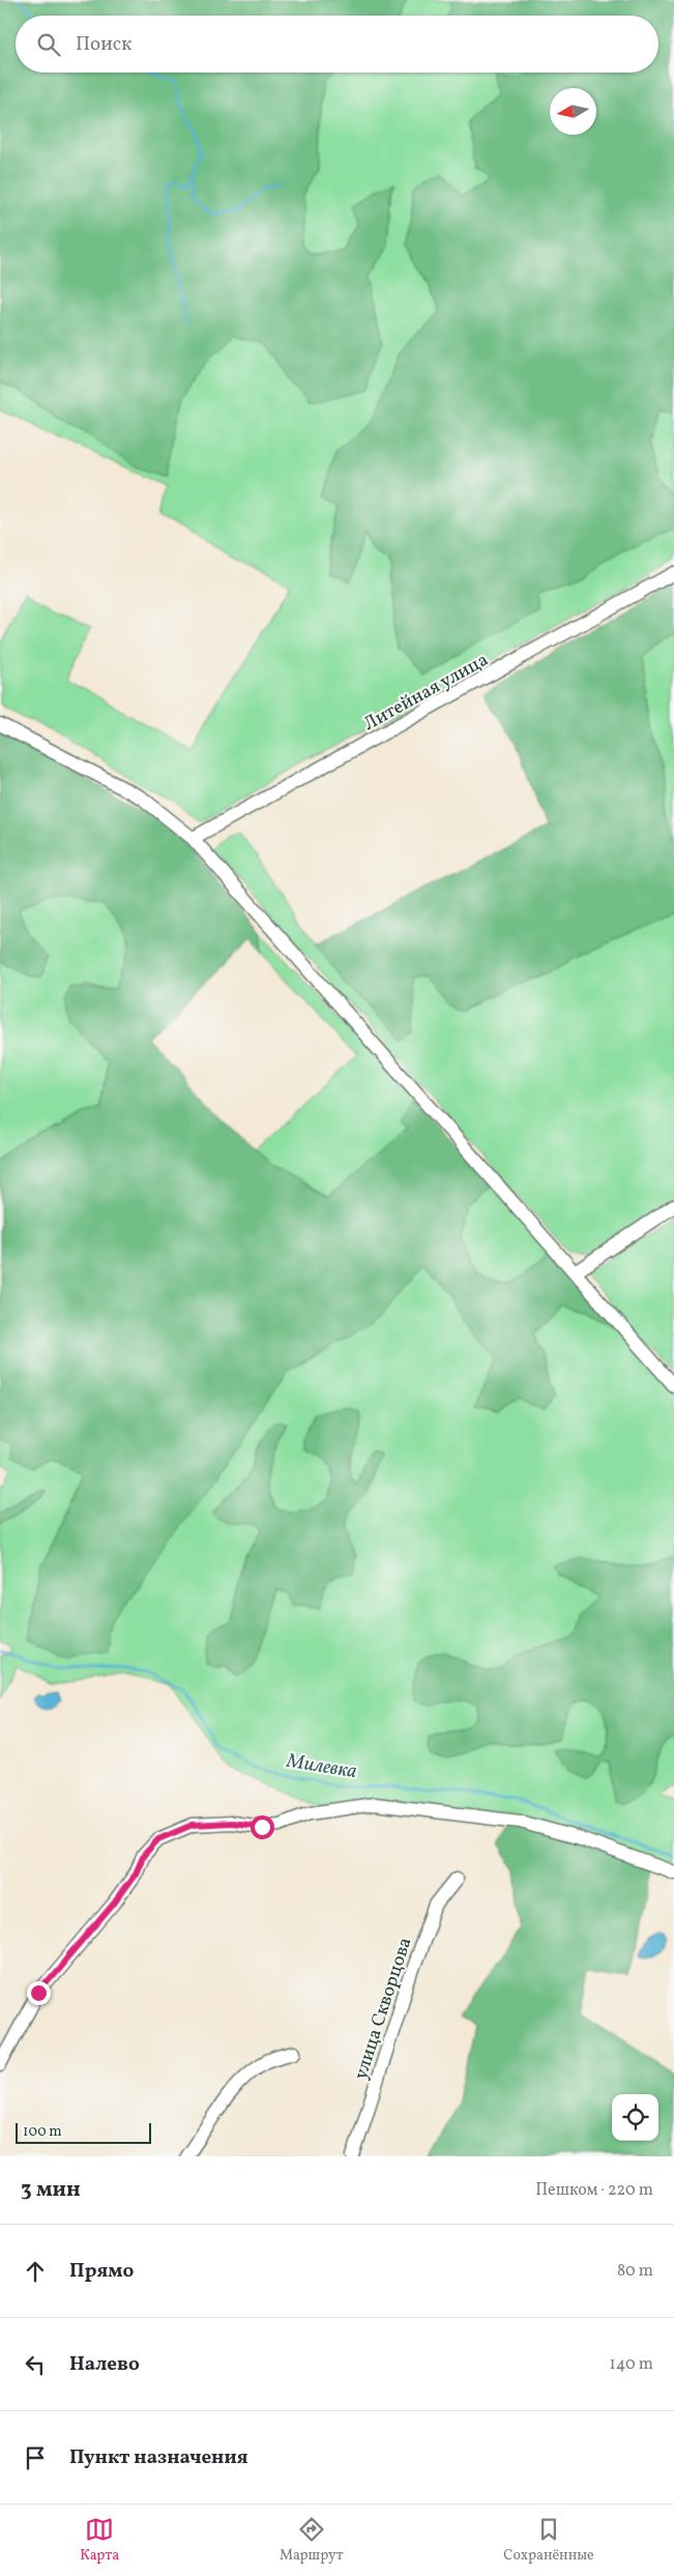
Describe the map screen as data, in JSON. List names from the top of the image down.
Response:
{
  "streets": {
    "street": ["Литейная улица", "улица Скворцова"]
  },
  "water": ["Милевка"],
  "scale_bar": "100 m",
  "north": "left",
  "page": {
    "search": "Поиск",
    "scale": "100 m",
    "heading": ["3 мин", "Пешком · 220 m"],
    "list": [
      ["Прямо", "80 m"],
      ["Налево", "140 m"],
      "Пункт назначения"
    ],
    "nav": ["Карта", "Маршрут", "Сохранённые"]
  }
}
